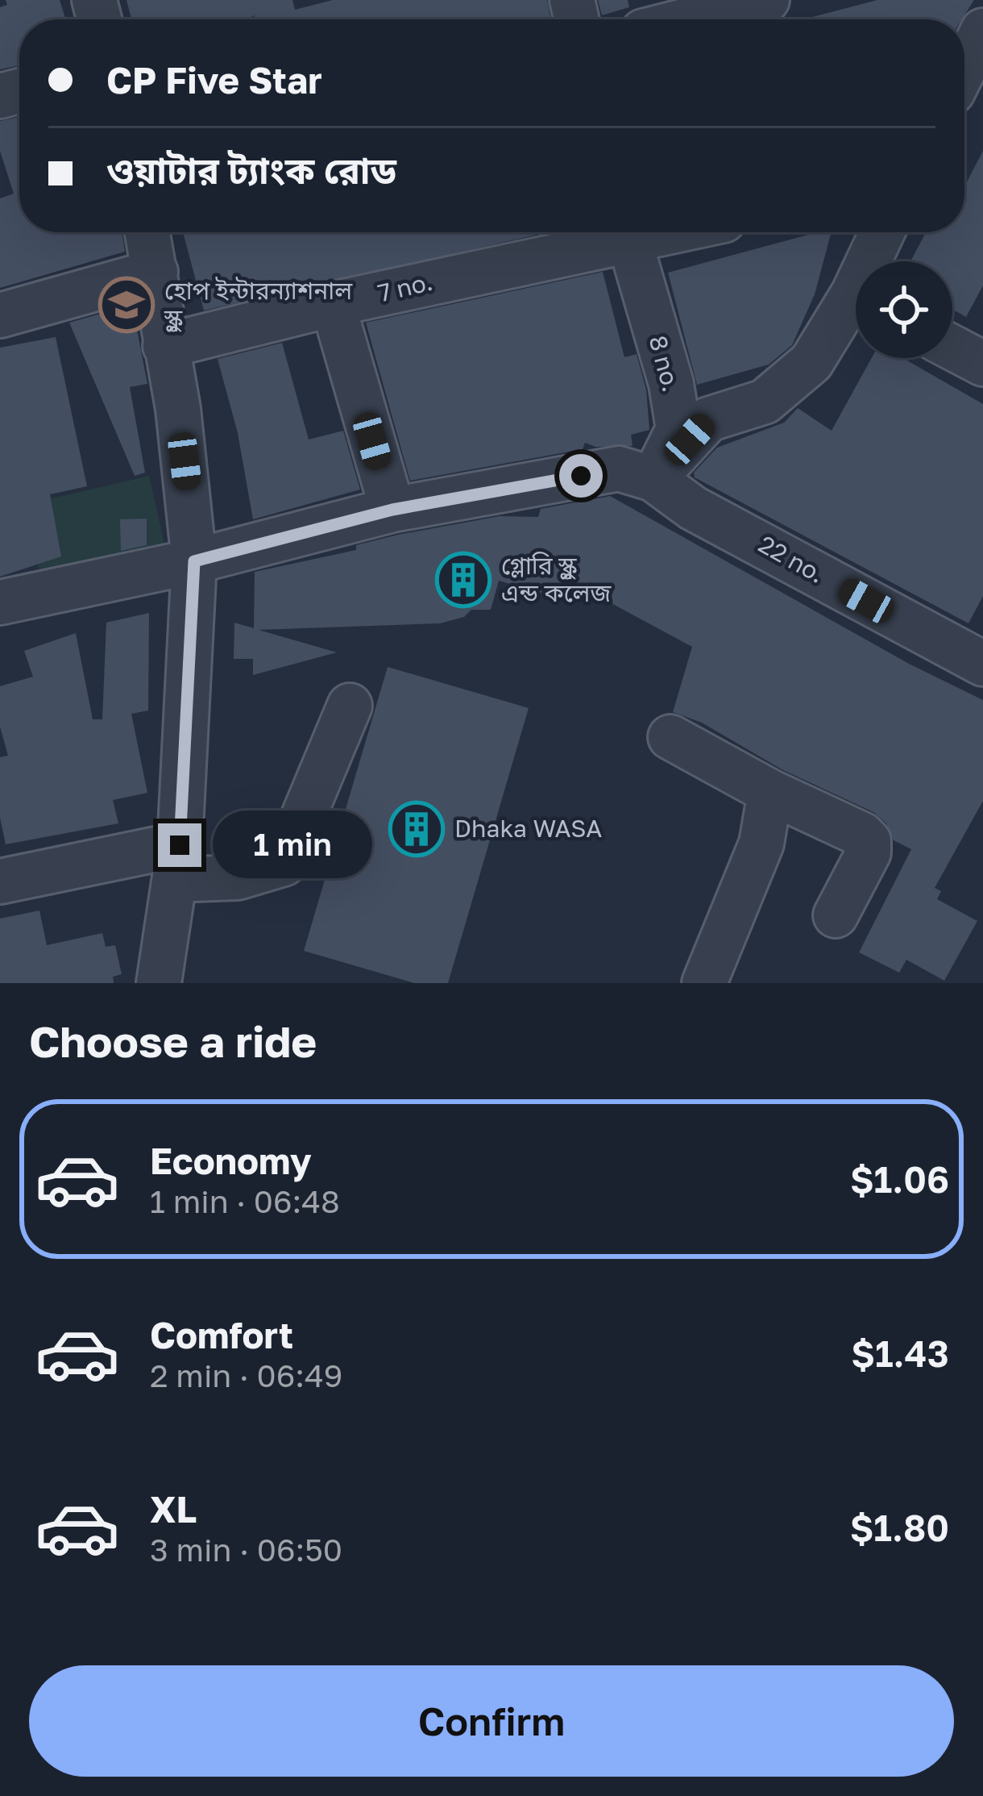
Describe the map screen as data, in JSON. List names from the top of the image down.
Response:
{
  "streets": {
    "street": ["7 no.", "8 no.", "22 no."]
  },
  "crossings": [
    ["8 no.", "22 no."]
  ],
  "places": {
    "school or university": ["হোপ ইন্টারন্যাশনাল স্কুল"],
    "building": ["গ্লোরি স্কুল এন্ড কলেজ", "Dhaka WASA"]
  },
  "page": {
    "banner": ["CP Five Star", "ওয়াটার ট্যাংক রোড"],
    "bubble": "1 min",
    "heading": "Choose a ride",
    "list": [
      {
        "name": "Economy",
        "note": "1 min · 06:48",
        "value": "$1.06"
      },
      {
        "name": "Comfort",
        "note": "2 min · 06:49",
        "value": "$1.43"
      },
      {
        "name": "XL",
        "note": "3 min · 06:50",
        "value": "$1.80"
      }
    ],
    "buttons": "Confirm"
  }
}
